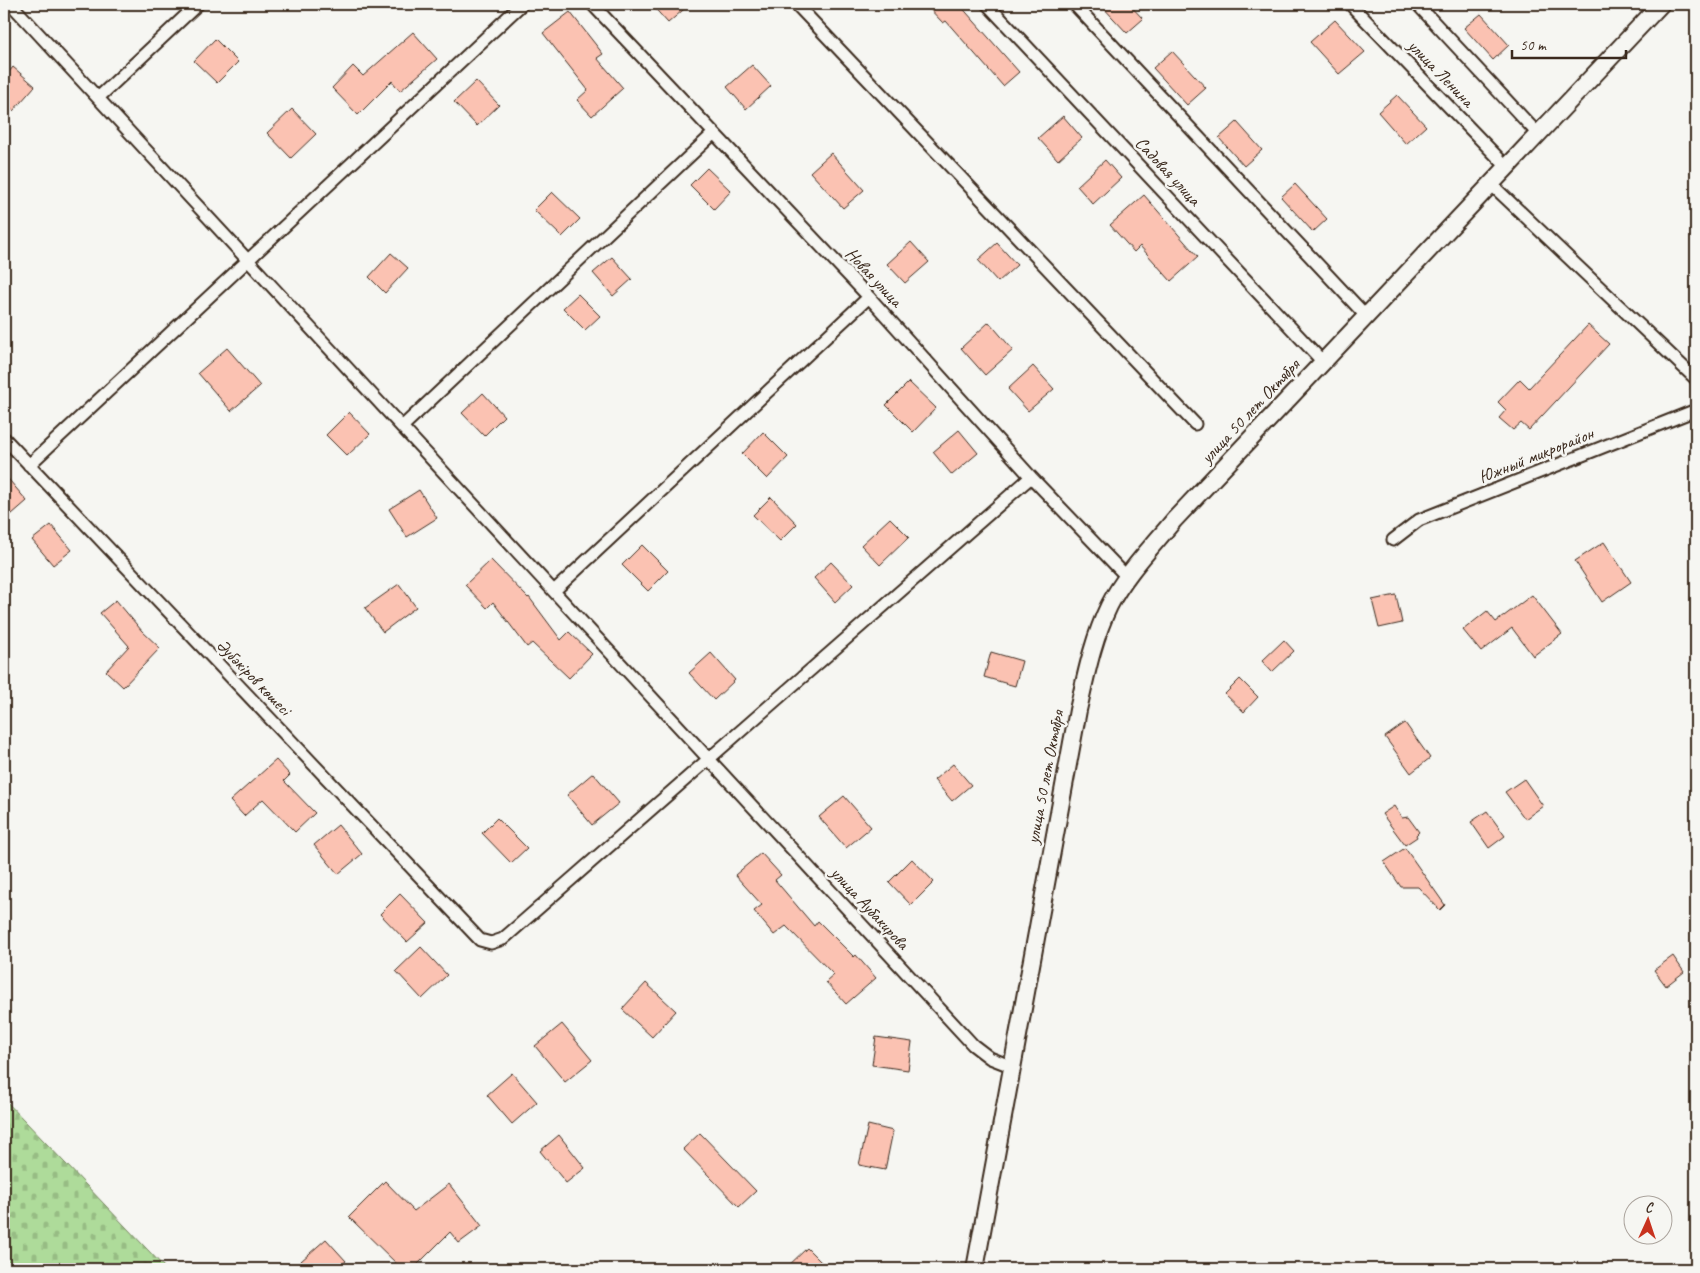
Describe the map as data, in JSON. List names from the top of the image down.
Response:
{
  "streets": {
    "main road": ["улица 50 лет Октября"],
    "street": [
      "улица Ленина",
      "Садовая улица",
      "Новая улица",
      "Южный микрорайон",
      "Әубәкіров көшесі",
      "улица Аубакирова"
    ]
  },
  "crossings": [
    ["улица Ленина", "улица 50 лет Октября"],
    ["Садовая улица", "улица 50 лет Октября"],
    ["Новая улица", "улица 50 лет Октября"],
    ["улица 50 лет Октября", "улица Аубакирова"],
    ["Әубәкіров көшесі", "улица Аубакирова"]
  ],
  "scale_bar": "50 m",
  "north": "top"
}
